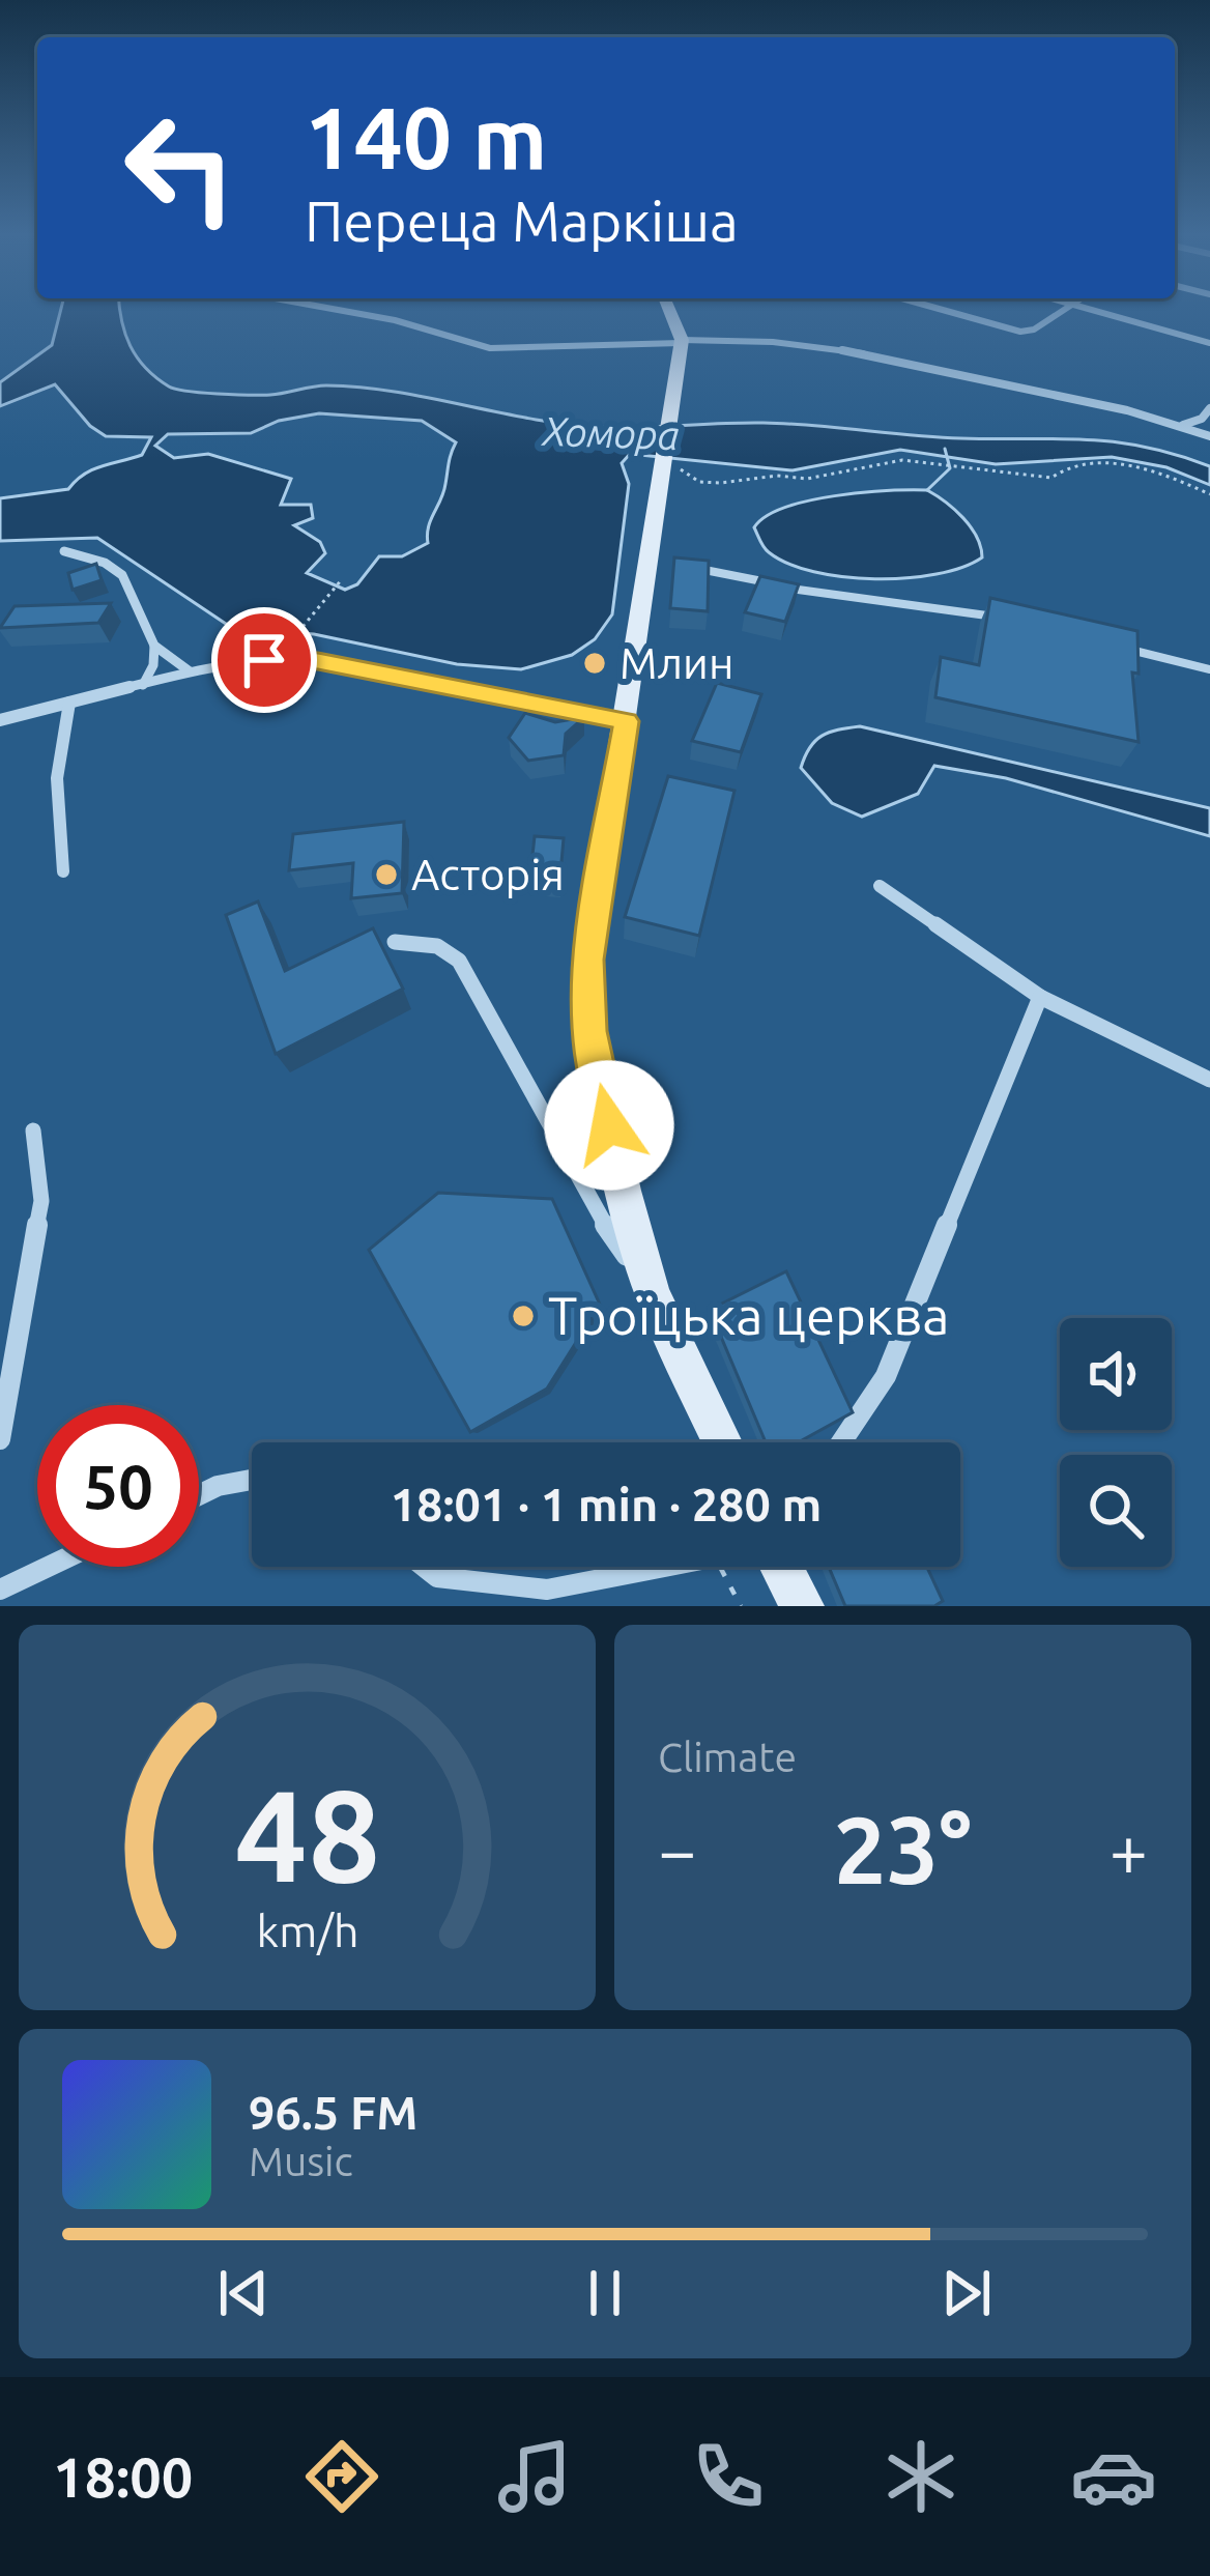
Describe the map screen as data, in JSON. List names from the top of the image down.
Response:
{
  "water": ["Хомора"],
  "places": ["Млин", "Асторія", "Троїцька церква"],
  "page": {
    "turn": ["140 m", "Переца Маркіша"],
    "limit": "50",
    "trip": "18:01 · 1 min · 280 m",
    "tile": "Climate",
    "heat": ["−", "23°", "+"],
    "song": ["96.5 FM", "Music"],
    "tabs": "18:00",
    "gauge": ["48", "km/h"]
  }
}
